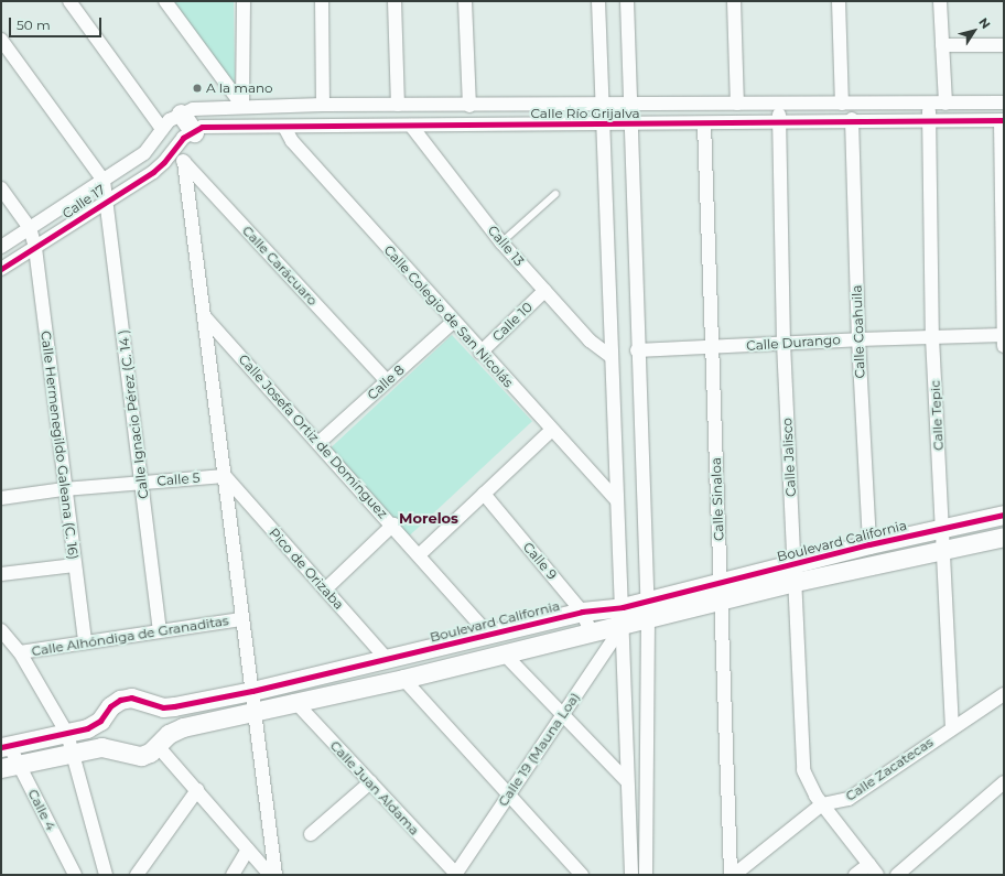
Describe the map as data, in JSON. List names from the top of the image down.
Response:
{
  "streets": {
    "street": [
      "Calle Río Grijalva",
      "Calle 17",
      "Calle 13",
      "Calle Carácuaro",
      "Calle Colegio de San Nicolás",
      "Calle 10",
      "Calle Coahuila",
      "Calle Durango",
      "Calle 8",
      "Calle Ignacio Pérez (C. 14 )",
      "Calle Tepic",
      "Calle Josefa Ortiz de Domínguez",
      "Calle Hermenegildo Galeana (C. 16)",
      "Calle Jalisco",
      "Calle 5",
      "Calle Sinaloa",
      "Boulevard California",
      "Calle 9",
      "Pico de Orizaba",
      "Calle Alhóndiga de Granaditas",
      "Calle 19 (Mauna Loa)",
      "Calle Zacatecas",
      "Calle Juan Aldama",
      "Calle 4"
    ]
  },
  "crossings": [
    ["Calle Río Grijalva", "Calle 17"],
    ["Calle Río Grijalva", "Calle 13"],
    ["Calle Río Grijalva", "Calle Carácuaro"],
    ["Calle Río Grijalva", "Calle Colegio de San Nicolás"],
    ["Calle Río Grijalva", "Calle Coahuila"],
    ["Calle Río Grijalva", "Calle Tepic"],
    ["Calle Río Grijalva", "Calle Jalisco"],
    ["Calle Río Grijalva", "Calle Sinaloa"],
    ["Calle 17", "Calle Carácuaro"],
    ["Calle 17", "Calle Ignacio Pérez (C. 14 )"],
    ["Calle 17", "Calle Hermenegildo Galeana (C. 16)"],
    ["Calle 13", "Calle 10"],
    ["Calle Carácuaro", "Calle 8"],
    ["Calle Colegio de San Nicolás", "Calle 10"],
    ["Calle Colegio de San Nicolás", "Calle 8"],
    ["Calle Coahuila", "Calle Durango"],
    ["Calle Coahuila", "Boulevard California"],
    ["Calle Durango", "Calle Tepic"],
    ["Calle Durango", "Calle Jalisco"],
    ["Calle Durango", "Calle Sinaloa"],
    ["Calle 8", "Calle Josefa Ortiz de Domínguez"],
    ["Calle Ignacio Pérez (C. 14 )", "Calle 5"],
    ["Calle Ignacio Pérez (C. 14 )", "Calle Alhóndiga de Granaditas"],
    ["Calle Tepic", "Boulevard California"],
    ["Calle Tepic", "Calle Zacatecas"],
    ["Calle Josefa Ortiz de Domínguez", "Boulevard California"],
    ["Calle Hermenegildo Galeana (C. 16)", "Calle 5"],
    ["Calle Hermenegildo Galeana (C. 16)", "Calle Alhóndiga de Granaditas"],
    ["Calle Jalisco", "Boulevard California"],
    ["Calle Jalisco", "Calle Zacatecas"],
    ["Calle 5", "Pico de Orizaba"],
    ["Calle Sinaloa", "Boulevard California"],
    ["Calle Sinaloa", "Calle Zacatecas"],
    ["Boulevard California", "Calle 9"],
    ["Boulevard California", "Pico de Orizaba"],
    ["Boulevard California", "Calle 19 (Mauna Loa)"],
    ["Boulevard California", "Calle Juan Aldama"],
    ["Boulevard California", "Calle 4"],
    ["Calle 19 (Mauna Loa)", "Calle Juan Aldama"]
  ],
  "districts": ["Morelos"],
  "places": ["A la mano"],
  "scale_bar": "50 m",
  "north": "top right"
}
